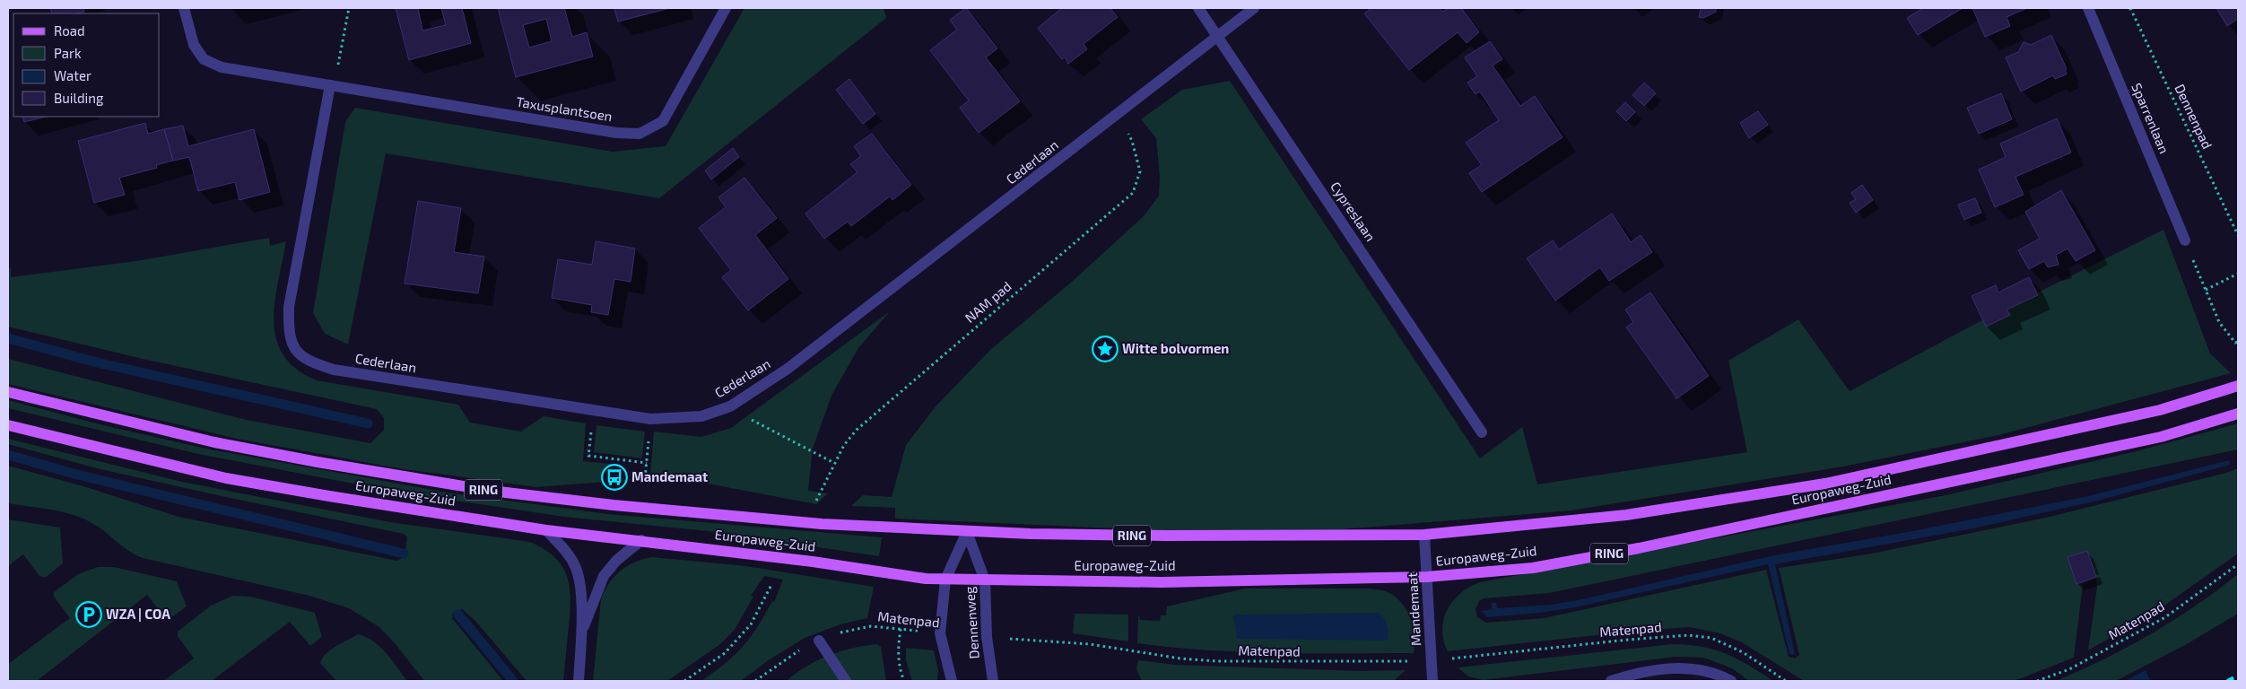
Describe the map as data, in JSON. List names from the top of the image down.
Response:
{
  "streets": {
    "main road": ["RING", "Europaweg-Zuid"],
    "street": [
      "Taxusplantsoen",
      "Sparrenlaan",
      "Cederlaan",
      "Cypreslaan",
      "Mandemaat",
      "Dennenweg"
    ],
    "path": ["Dennenpad", "NAM pad", "Matenpad"]
  },
  "crossings": [
    ["Taxusplantsoen", "Cederlaan"],
    ["Cederlaan", "Cypreslaan"],
    ["Cederlaan", "NAM pad"],
    ["Europaweg-Zuid", "Mandemaat"],
    ["Europaweg-Zuid", "Dennenweg"],
    ["Mandemaat", "Matenpad"],
    ["Matenpad", "Dennenweg"]
  ],
  "places": {
    "place": ["Witte bolvormen"],
    "bus stop": ["Mandemaat"],
    "parking": ["WZA | COA"]
  },
  "legend": [
    "Road",
    "Park",
    "Water",
    "Building"
  ]
}
